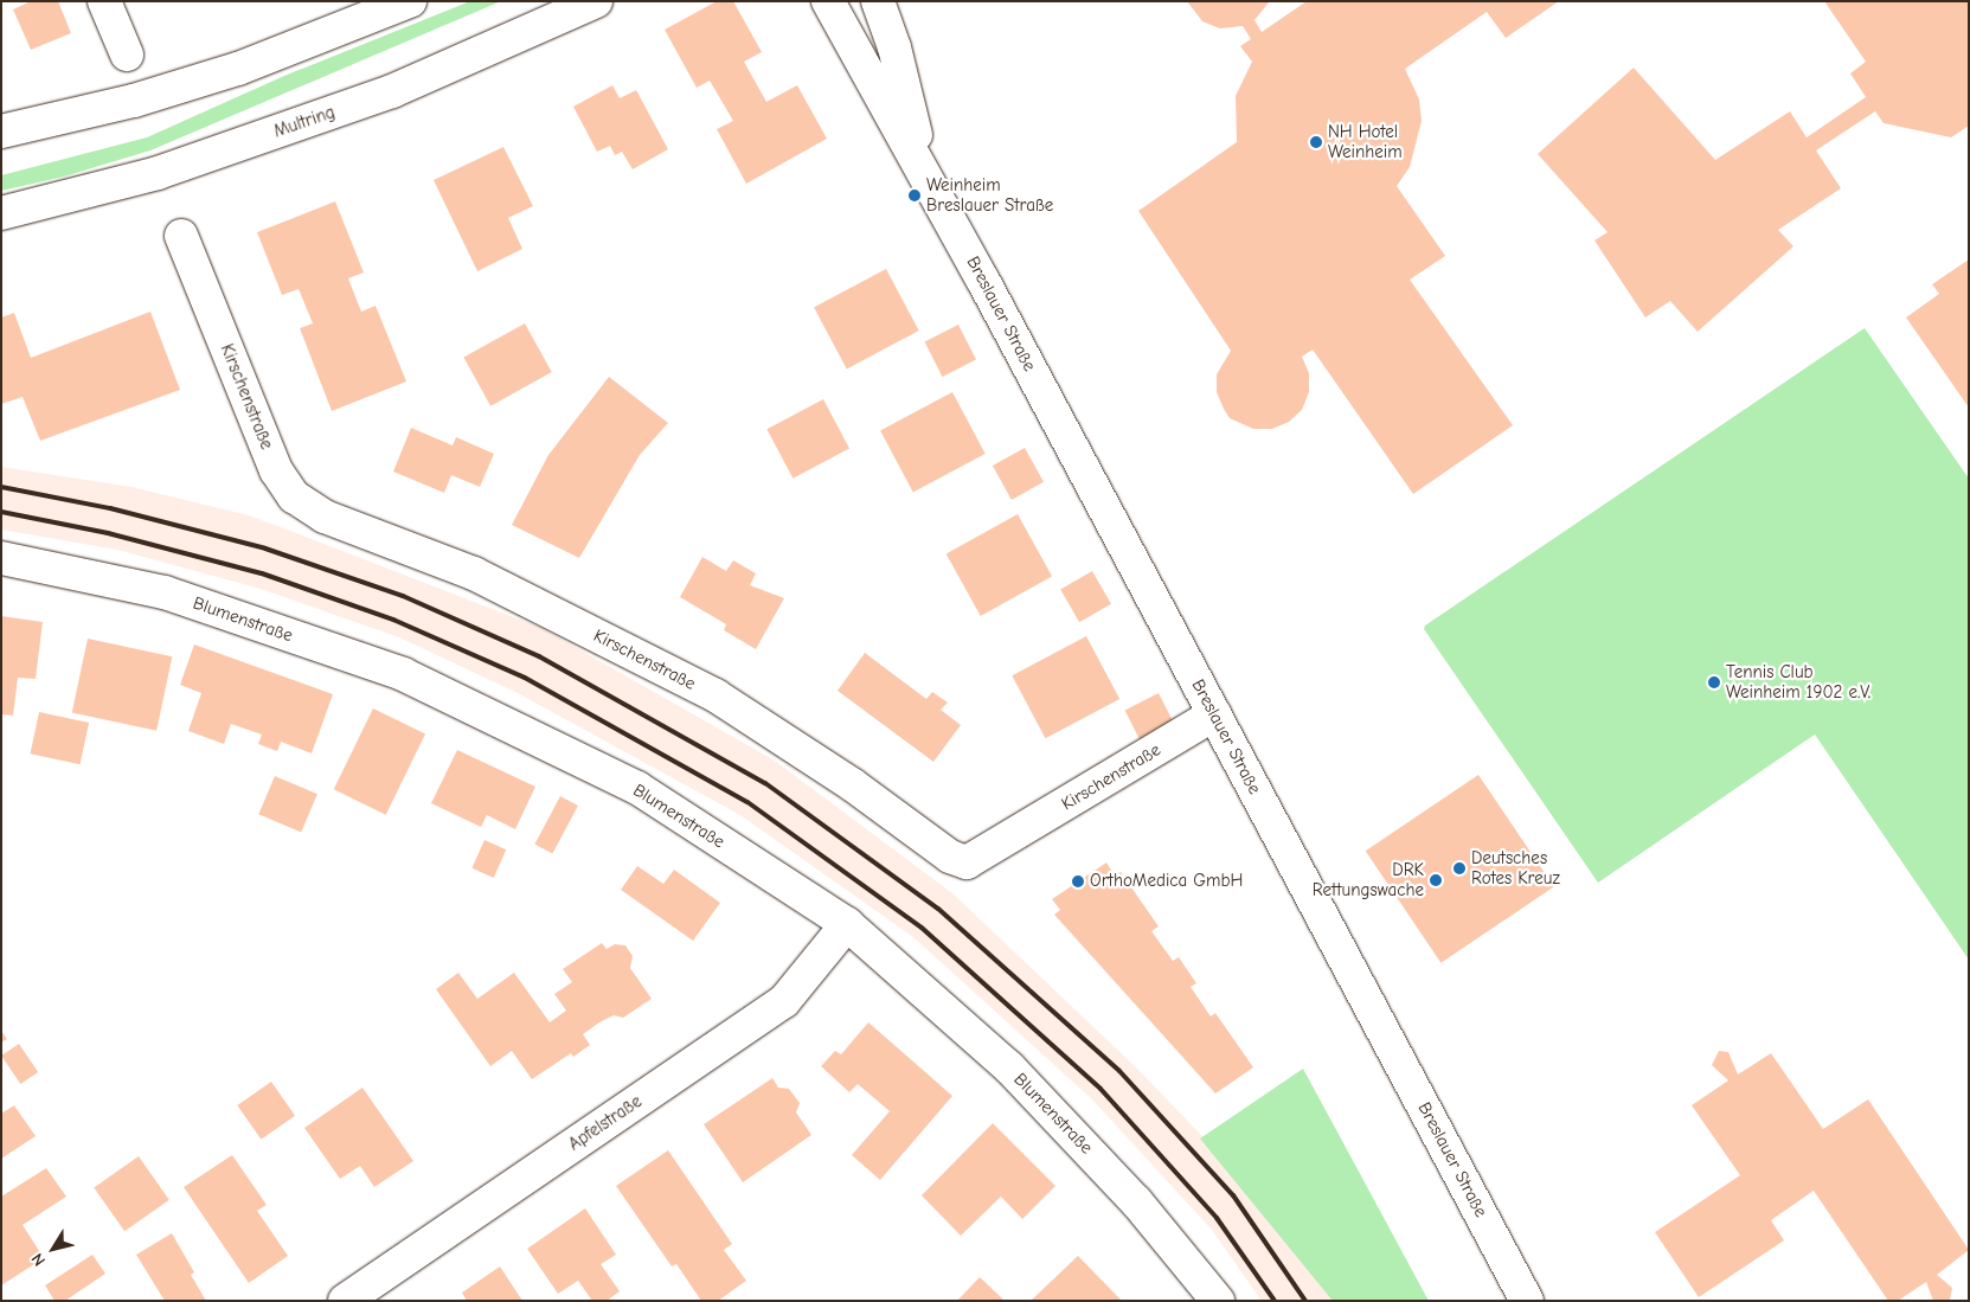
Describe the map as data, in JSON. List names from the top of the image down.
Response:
{
  "streets": {
    "street": [
      "Multring",
      "Breslauer Straße",
      "Kirschenstraße",
      "Blumenstraße",
      "Apfelstraße"
    ]
  },
  "crossings": [
    ["Breslauer Straße", "Kirschenstraße"],
    ["Blumenstraße", "Apfelstraße"]
  ],
  "places": [
    "NH Hotel Weinheim",
    "Weinheim Breslauer Straße",
    "Tennis Club Weinheim 1902 e.V.",
    "Deutsches Rotes Kreuz",
    "DRK Rettungswache",
    "OrthoMedica GmbH"
  ],
  "north": "bottom left"
}
